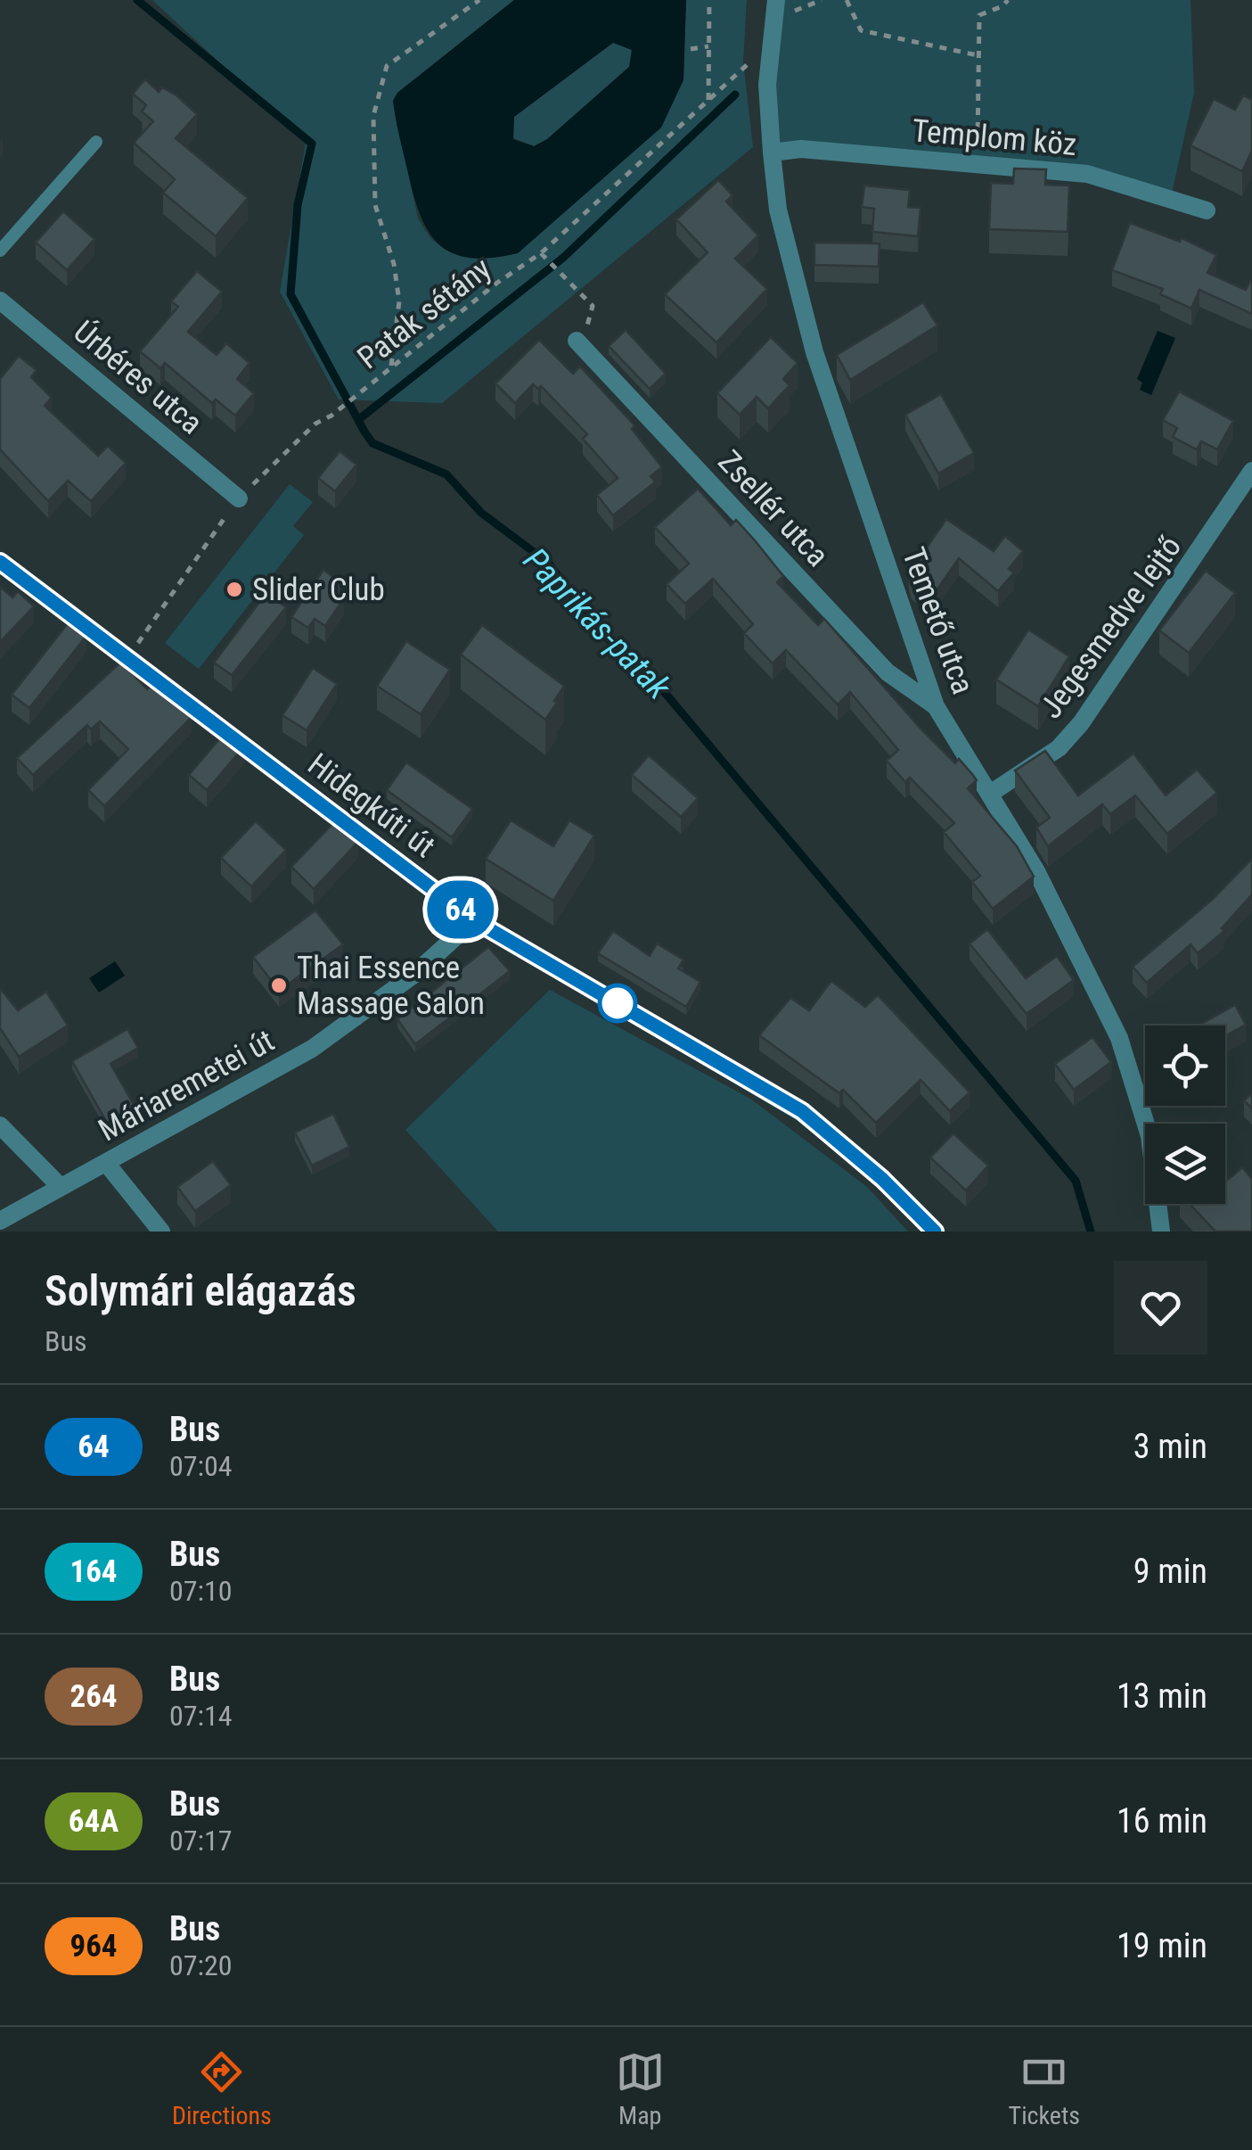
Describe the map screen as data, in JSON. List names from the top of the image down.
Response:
{
  "streets": {
    "main road": ["Hidegkúti út"],
    "street": [
      "Templom köz",
      "Úrbéres utca",
      "Zsellér utca",
      "Temető utca",
      "Jegesmedve lejtő",
      "Máriaremetei út"
    ],
    "path": ["Patak sétány"]
  },
  "crossings": [
    ["Templom köz", "Temető utca"],
    ["Patak sétány", "Úrbéres utca"],
    ["Patak sétány", "Temető utca"],
    ["Zsellér utca", "Temető utca"],
    ["Temető utca", "Jegesmedve lejtő"],
    ["Hidegkúti út", "Máriaremetei út"]
  ],
  "water": ["Paprikás-patak"],
  "places": ["Slider Club", "Thai Essence Massage Salon"],
  "lines": ["bus line 64"],
  "page": {
    "on_map": "64",
    "heading": ["Solymári elágazás", "Bus"],
    "list": [
      {
        "mark": "64",
        "name": "Bus",
        "note": "07:04",
        "value": "3 min"
      },
      {
        "mark": "164",
        "name": "Bus",
        "note": "07:10",
        "value": "9 min"
      },
      {
        "mark": "264",
        "name": "Bus",
        "note": "07:14",
        "value": "13 min"
      },
      {
        "mark": "64A",
        "name": "Bus",
        "note": "07:17",
        "value": "16 min"
      },
      {
        "mark": "964",
        "name": "Bus",
        "note": "07:20",
        "value": "19 min"
      }
    ],
    "tabs": ["Directions", "Map", "Tickets"]
  }
}
